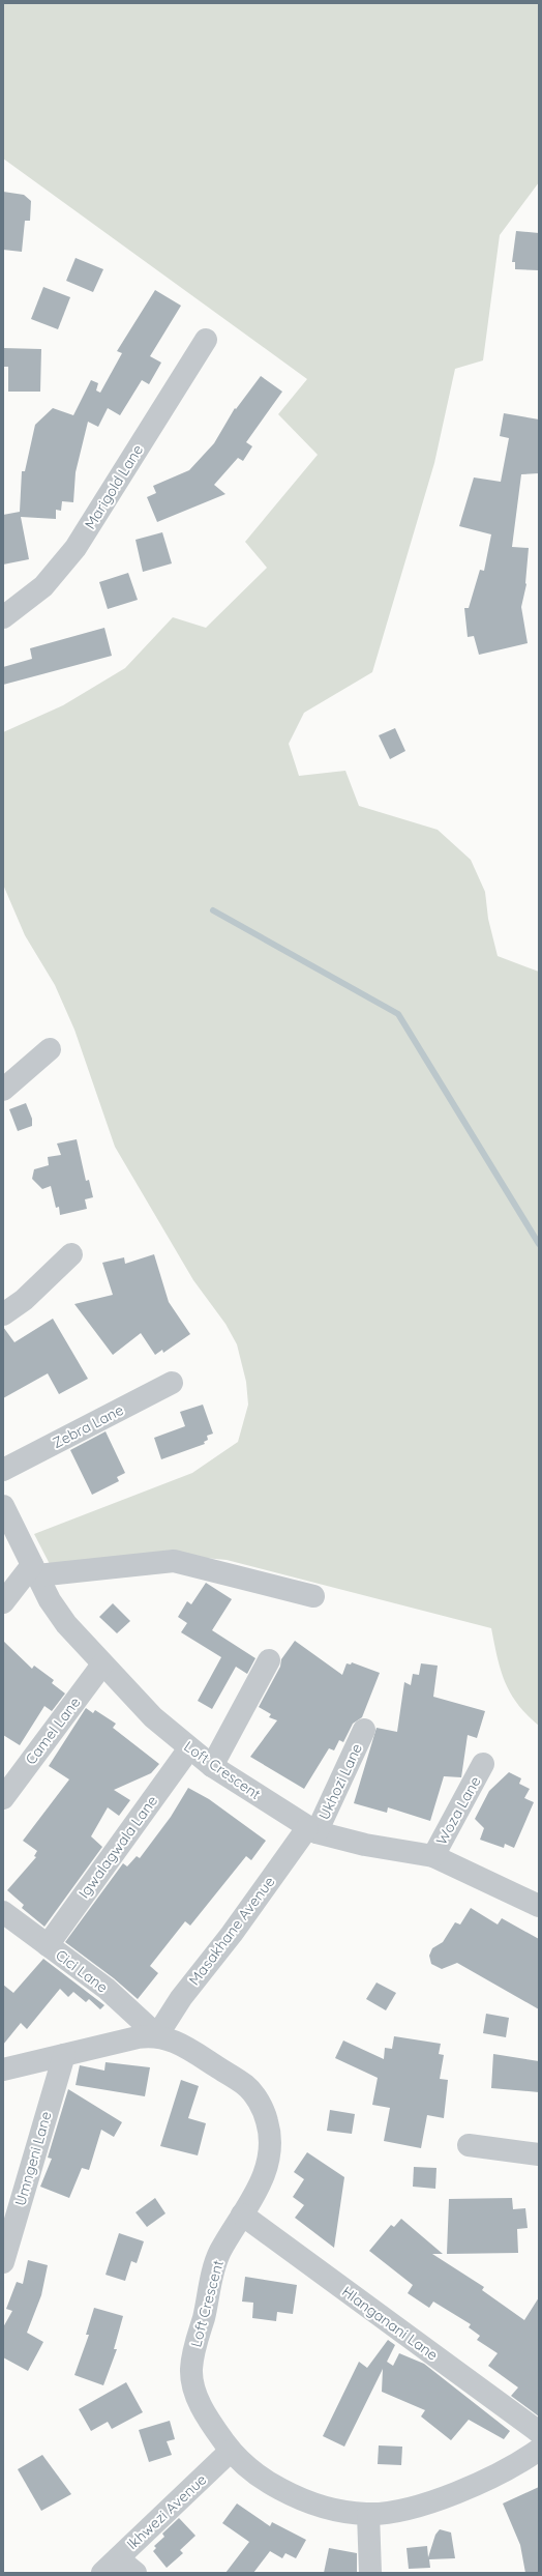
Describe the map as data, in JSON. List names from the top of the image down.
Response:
{
  "streets": {
    "street": [
      "Marigold Lane",
      "Zebra Lane",
      "Camel Lane",
      "Loft Crescent",
      "Ukhozi Lane",
      "Woza Lane",
      "Igwalagwala Lane",
      "Masakhane Avenue",
      "Cici Lane",
      "Umngeni Lane",
      "Hlanganani Lane",
      "Ikhwezi Avenue"
    ]
  },
  "crossings": [
    ["Camel Lane", "Loft Crescent"],
    ["Loft Crescent", "Ukhozi Lane"],
    ["Loft Crescent", "Woza Lane"],
    ["Loft Crescent", "Igwalagwala Lane"],
    ["Loft Crescent", "Masakhane Avenue"],
    ["Loft Crescent", "Cici Lane"],
    ["Loft Crescent", "Umngeni Lane"],
    ["Loft Crescent", "Hlanganani Lane"],
    ["Loft Crescent", "Ikhwezi Avenue"],
    ["Ukhozi Lane", "Masakhane Avenue"],
    ["Igwalagwala Lane", "Cici Lane"],
    ["Masakhane Avenue", "Cici Lane"]
  ]
}
